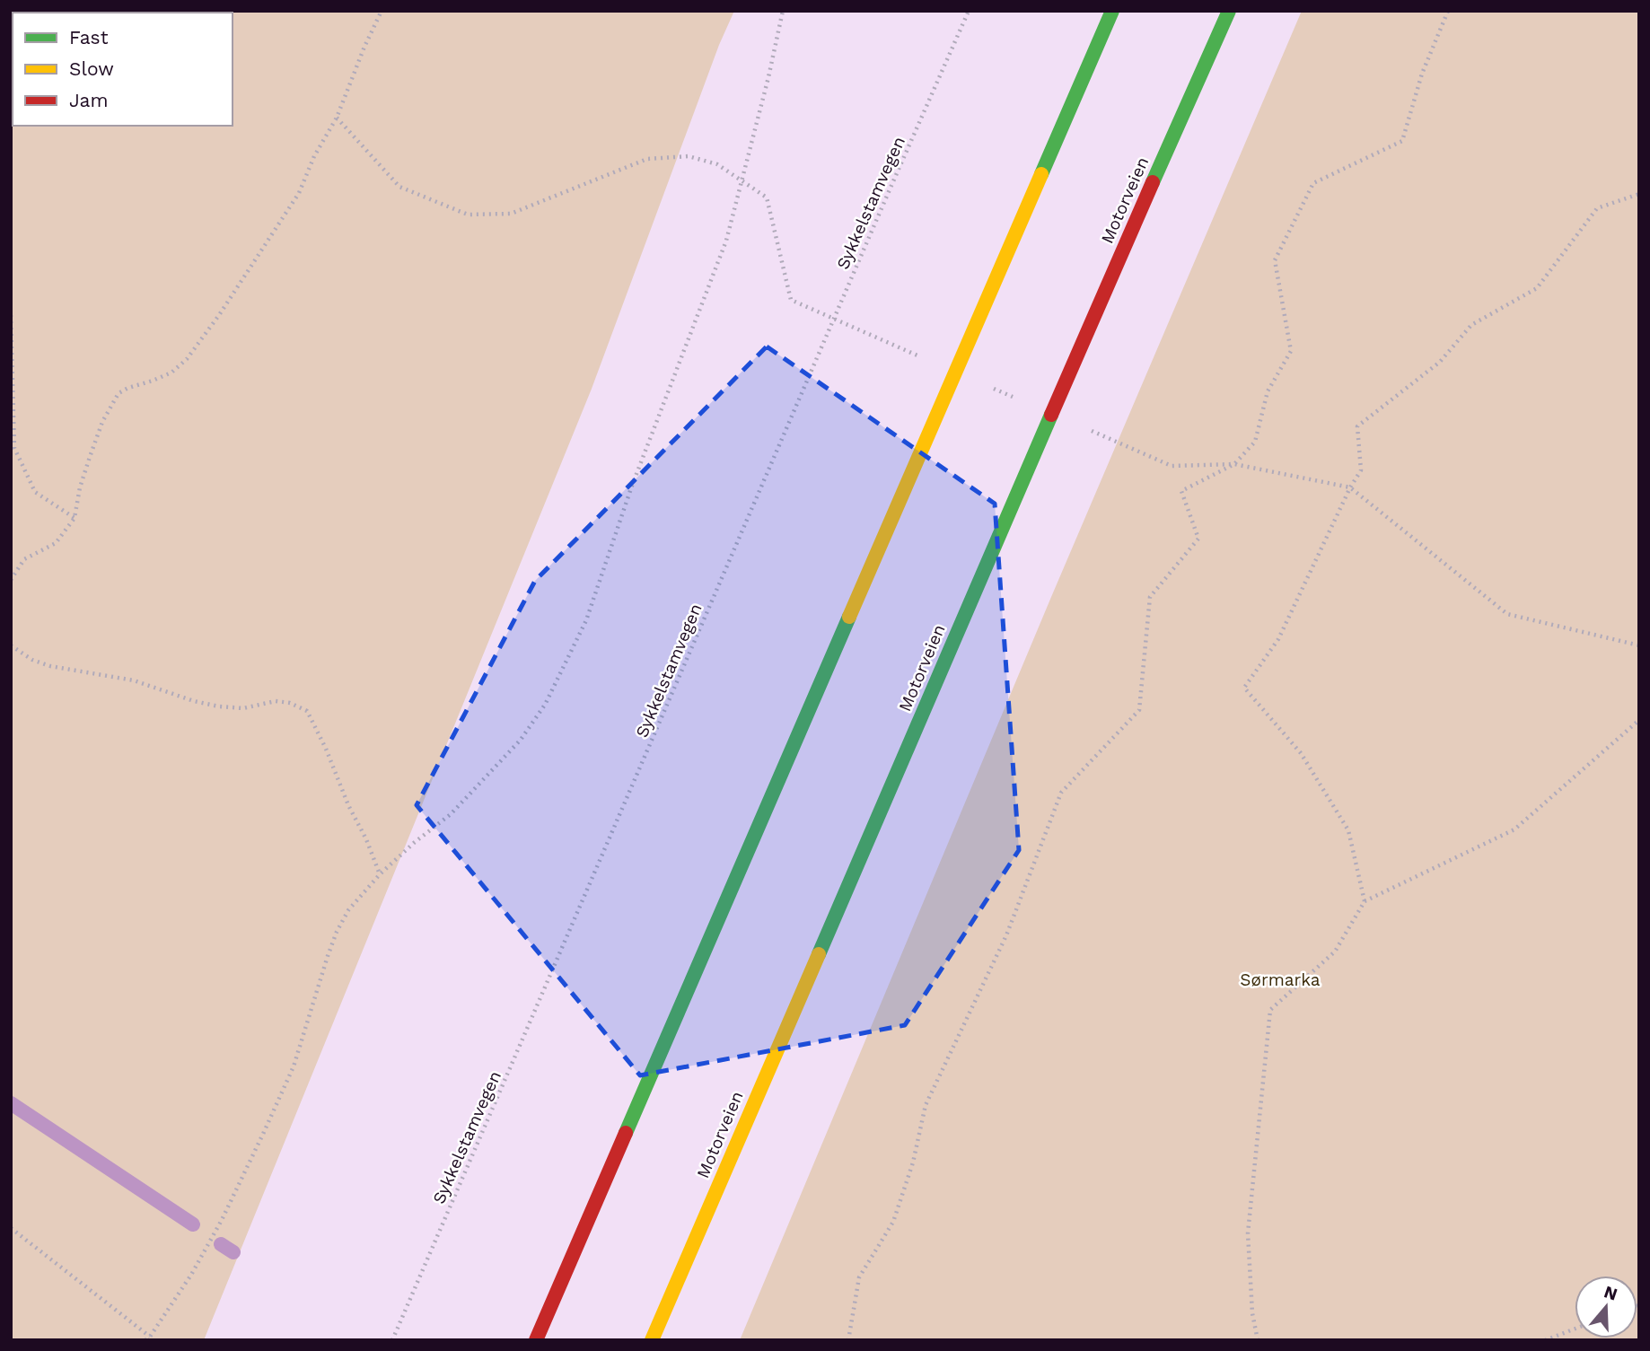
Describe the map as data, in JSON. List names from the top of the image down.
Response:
{
  "streets": {
    "highway": ["Motorveien"],
    "path": ["Sykkelstamvegen"]
  },
  "parks": ["Sørmarka"],
  "legend": ["Fast", "Slow", "Jam"],
  "north": "top"
}
